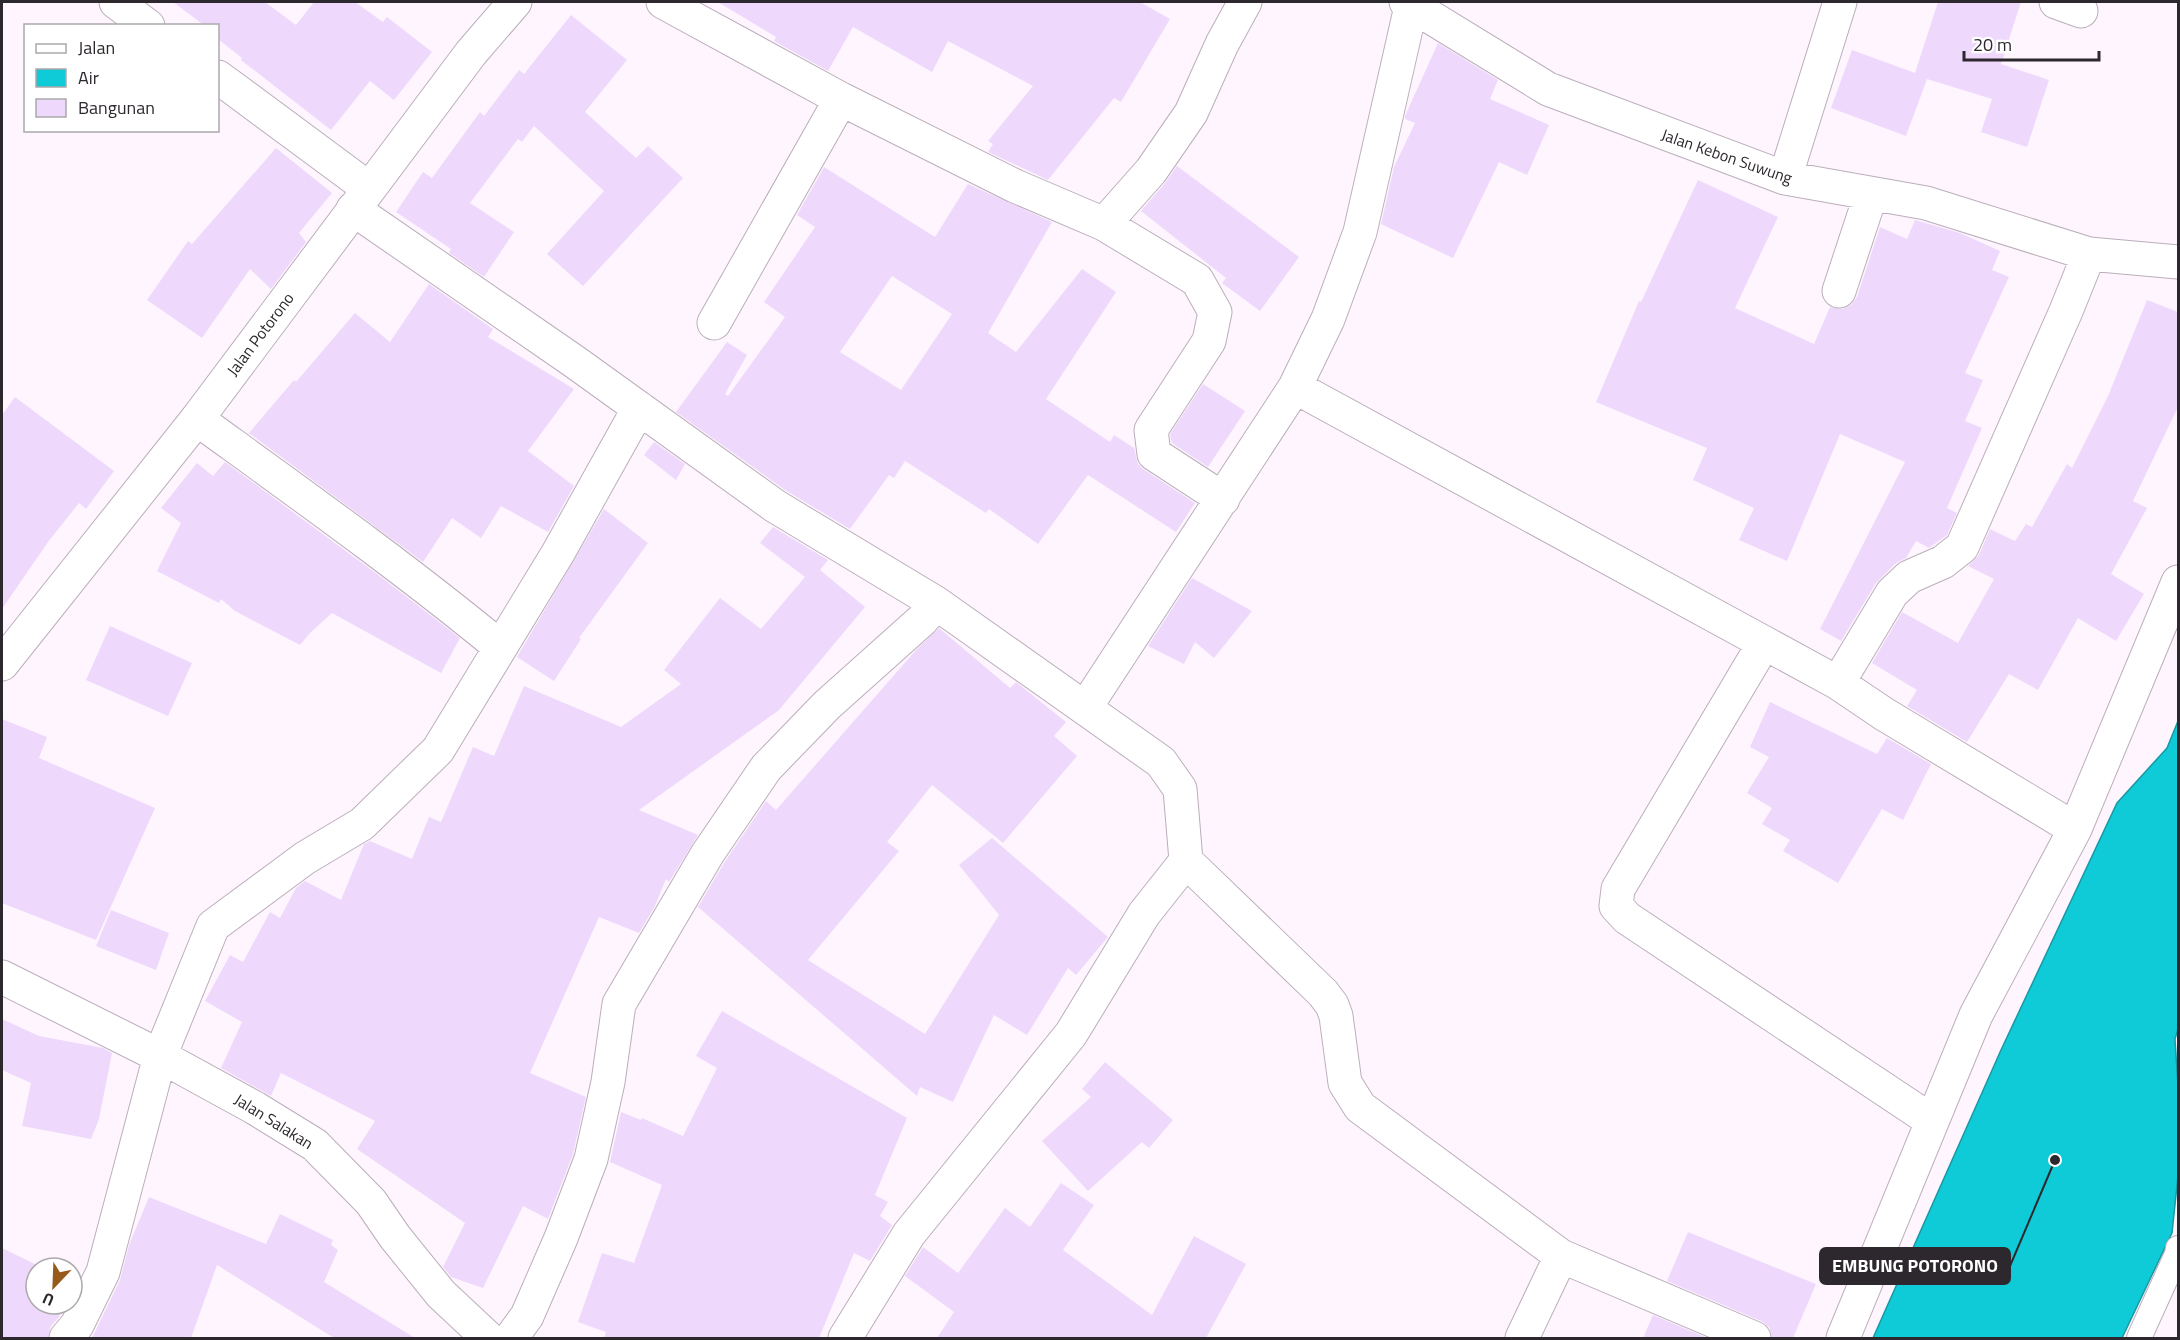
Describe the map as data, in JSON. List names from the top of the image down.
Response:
{
  "streets": {
    "street": ["Jalan Kebon Suwung", "Jalan Potorono", "Jalan Salakan"]
  },
  "places": ["EMBUNG POTORONO"],
  "legend": ["Jalan", "Air", "Bangunan"],
  "scale_bar": "20 m",
  "north": "bottom left"
}
